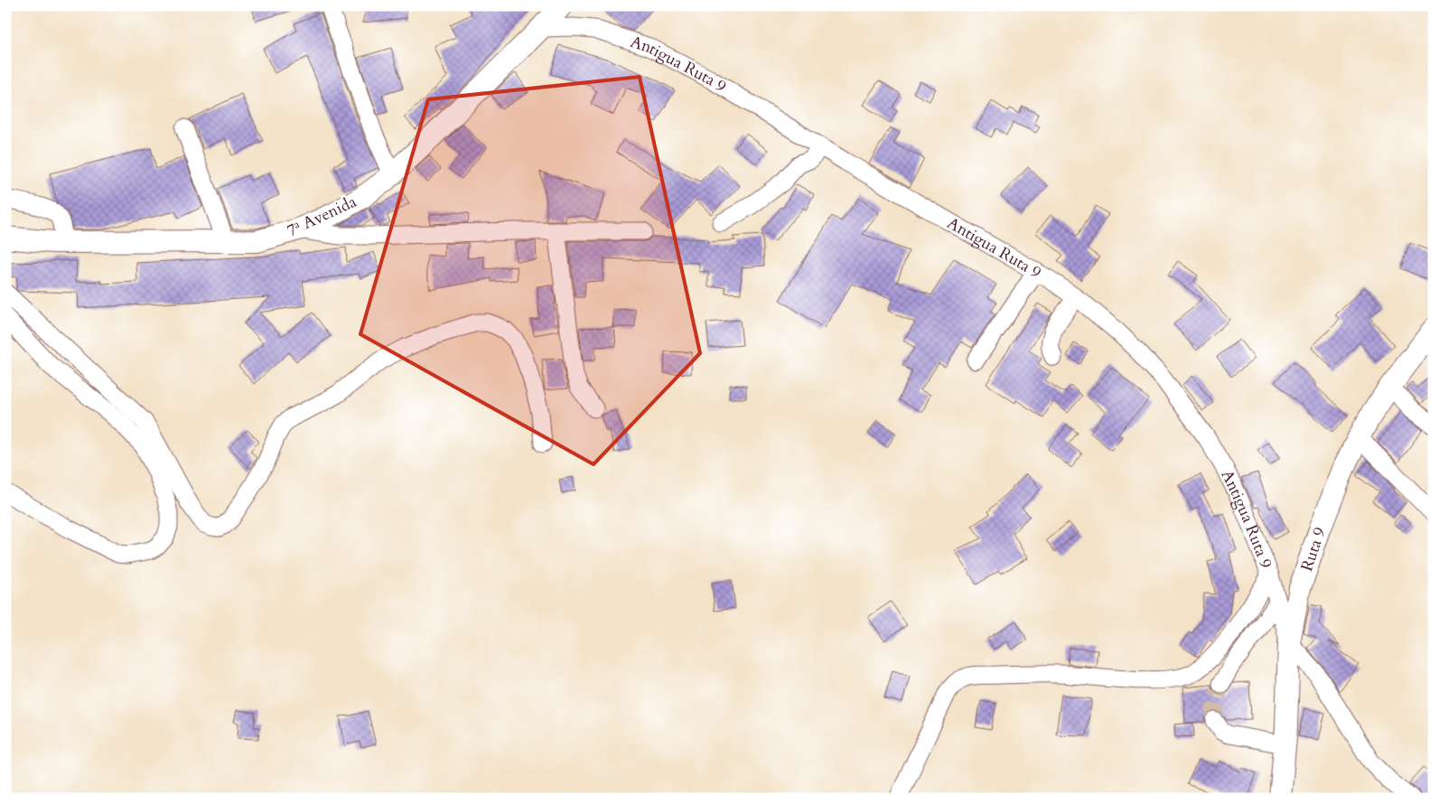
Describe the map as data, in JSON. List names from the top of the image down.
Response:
{
  "streets": {
    "main road": ["7ª Avenida", "Ruta 9"],
    "street": ["Antigua Ruta 9"]
  },
  "crossings": [
    ["Antigua Ruta 9", "7ª Avenida"],
    ["Antigua Ruta 9", "Ruta 9"]
  ]
}
